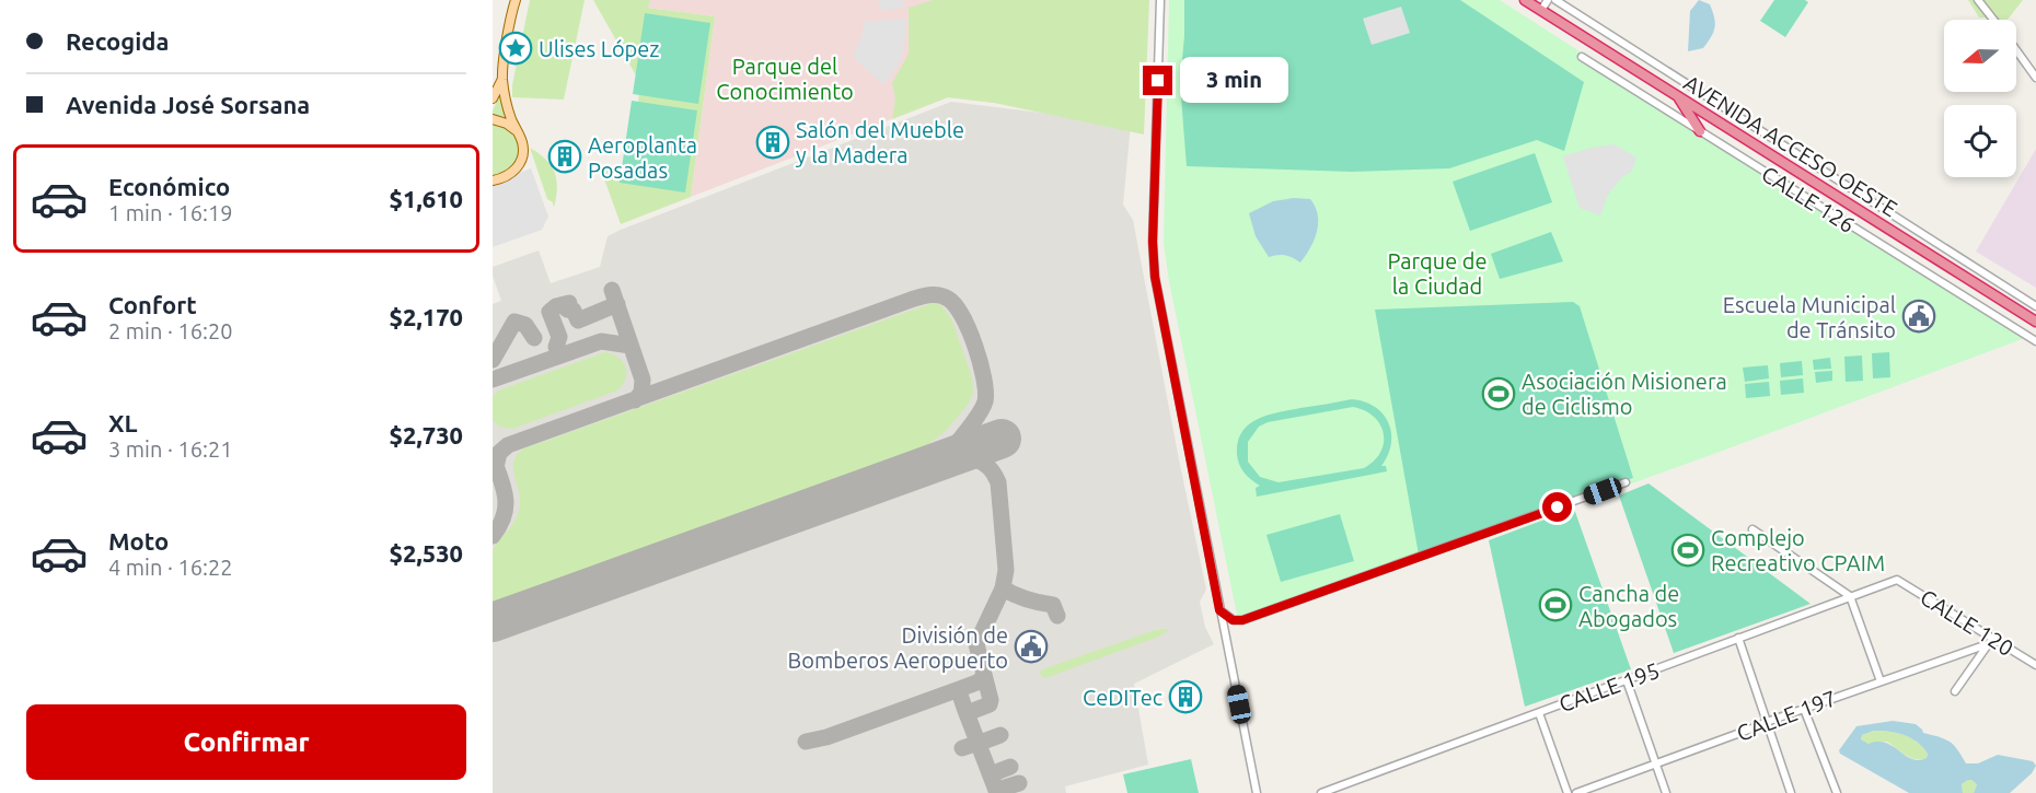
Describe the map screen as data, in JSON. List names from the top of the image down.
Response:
{
  "streets": {
    "highway": ["AVENIDA ACCESO OESTE"],
    "street": [
      "CALLE 126",
      "CALLE 120",
      "CALLE 195",
      "CALLE 197"
    ]
  },
  "crossings": [
    ["CALLE 120", "CALLE 195"],
    ["CALLE 120", "CALLE 197"]
  ],
  "parks": ["Parque del Conocimiento", "Parque de la Ciudad"],
  "places": {
    "place": ["Ulises López"],
    "building": ["Salón del Mueble y la Madera", "Aeroplanta Posadas", "CeDITec"],
    "public building": ["Escuela Municipal de Tránsito", "División de Bomberos Aeropuerto"],
    "sports": ["Asociación Misionera de Ciclismo", "Complejo Recreativo CPAIM", "Cancha de Abogados"]
  },
  "north": "left",
  "page": {
    "banner": ["Recogida", "Avenida José Sorsana"],
    "bubble": "3 min",
    "list": [
      {
        "name": "Económico",
        "note": "1 min · 16:19",
        "value": "$1,610"
      },
      {
        "name": "Confort",
        "note": "2 min · 16:20",
        "value": "$2,170"
      },
      {
        "name": "XL",
        "note": "3 min · 16:21",
        "value": "$2,730"
      },
      {
        "name": "Moto",
        "note": "4 min · 16:22",
        "value": "$2,530"
      }
    ],
    "buttons": "Confirmar"
  }
}
